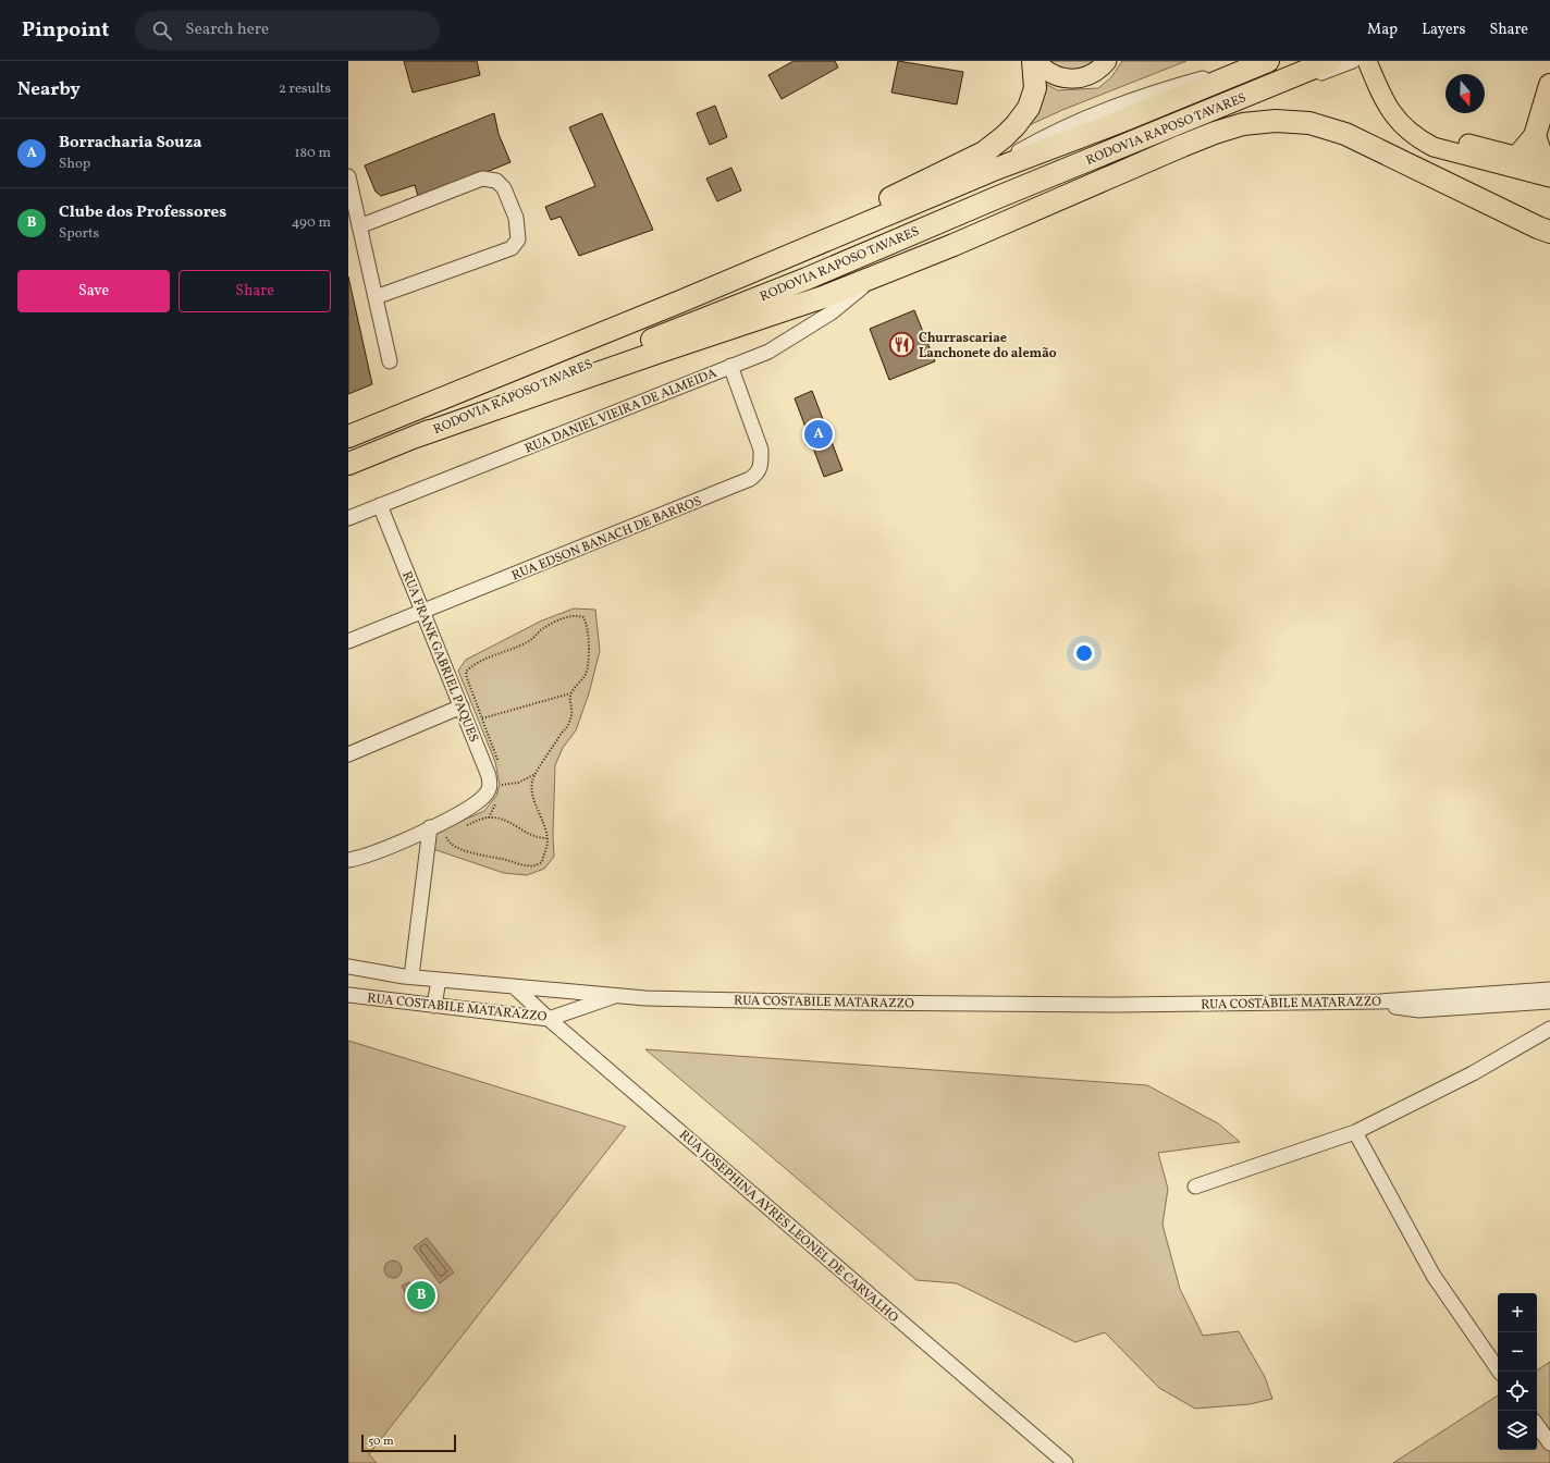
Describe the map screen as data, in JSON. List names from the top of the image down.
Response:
{
  "streets": {
    "highway": ["RODOVIA RAPOSO TAVARES"],
    "street": [
      "RUA DANIEL VIEIRA DE ALMEIDA",
      "RUA EDSON BANACH DE BARROS",
      "RUA FRANK GABRIEL PAQUES",
      "RUA COSTABILE MATARAZZO",
      "RUA COSTÁBILE MATARAZZO",
      "RUA JOSEPHINA AYRES LEONEL DE CARVALHO"
    ]
  },
  "crossings": [
    ["RUA DANIEL VIEIRA DE ALMEIDA", "RUA EDSON BANACH DE BARROS"],
    ["RUA DANIEL VIEIRA DE ALMEIDA", "RUA FRANK GABRIEL PAQUES"],
    ["RUA EDSON BANACH DE BARROS", "RUA FRANK GABRIEL PAQUES"],
    ["RUA COSTABILE MATARAZZO", "RUA COSTÁBILE MATARAZZO"],
    ["RUA COSTABILE MATARAZZO", "RUA JOSEPHINA AYRES LEONEL DE CARVALHO"]
  ],
  "places": {
    "restaurant": ["Churrascariae Lanchonete do alemão"]
  },
  "scale_bar": "50 m",
  "north": "bottom",
  "page": {
    "header": "Pinpoint",
    "search": "Search here",
    "nav": ["Map", "Layers", "Share"],
    "heading": ["Nearby", "2 results"],
    "list": [
      {
        "mark": "A",
        "name": "Borracharia Souza",
        "note": "Shop",
        "value": "180 m"
      },
      {
        "mark": "B",
        "name": "Clube dos Professores",
        "note": "Sports",
        "value": "490 m"
      }
    ],
    "buttons": ["Save", "Share"],
    "pins": ["A", "B"],
    "map_buttons": ["+", "−"],
    "scale": "50 m"
  }
}
